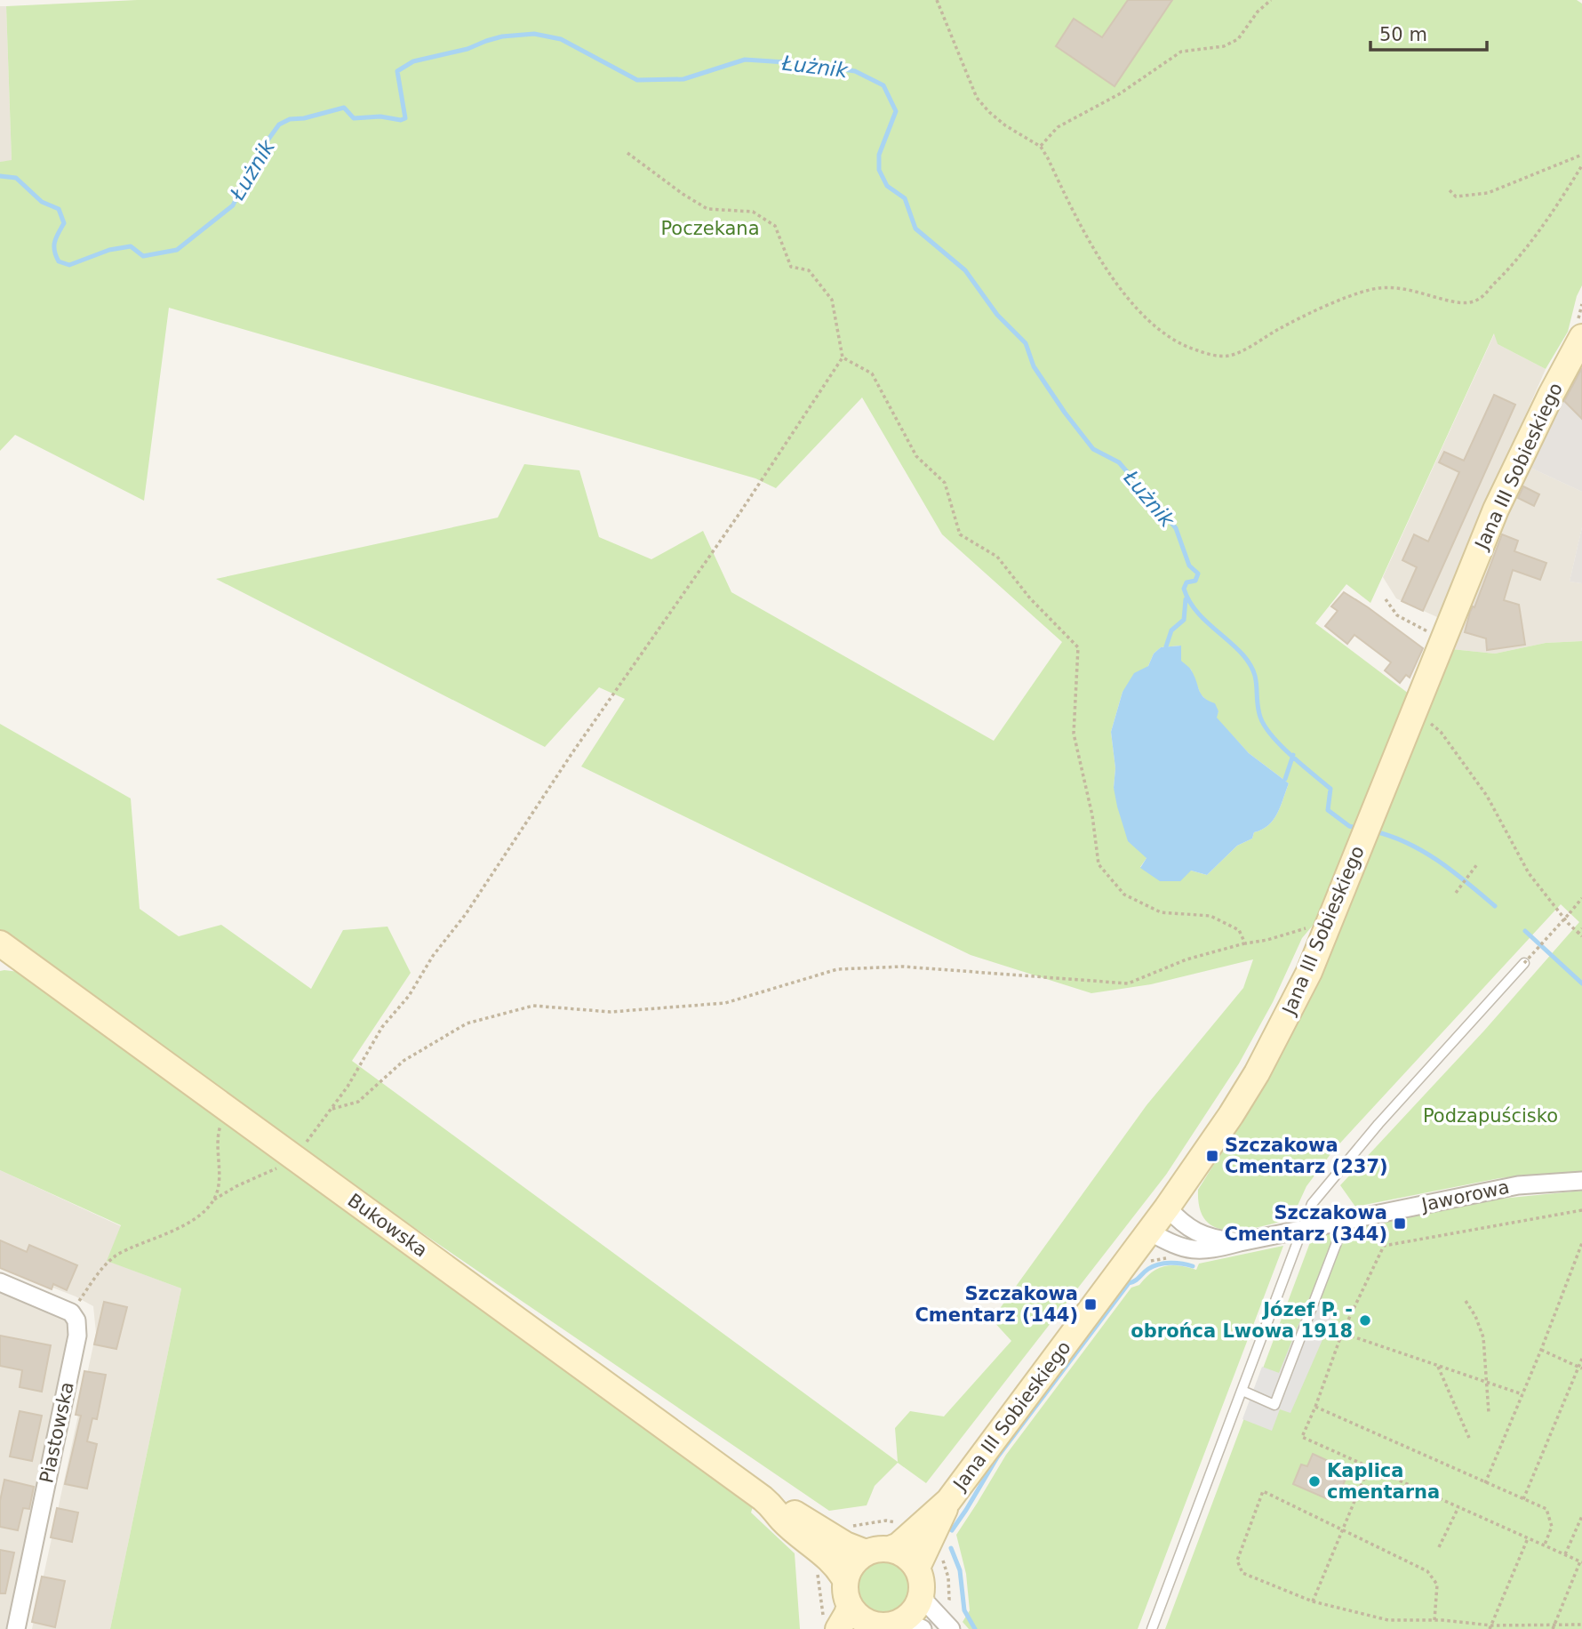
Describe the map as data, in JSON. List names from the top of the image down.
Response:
{
  "streets": {
    "street": [
      "Jana III Sobieskiego",
      "Jaworowa",
      "Bukowska",
      "Piastowska"
    ]
  },
  "crossings": [
    ["Jana III Sobieskiego", "Jaworowa"]
  ],
  "water": ["Łużnik"],
  "parks": ["Poczekana", "Podzapuścisko"],
  "places": {
    "transit": ["Szczakowa Cmentarz (237)", "Szczakowa Cmentarz (344)", "Szczakowa Cmentarz (144)"],
    "other": ["Józef P. - obrońca Lwowa 1918", "Kaplica cmentarna"]
  },
  "scale_bar": "50 m"
}
